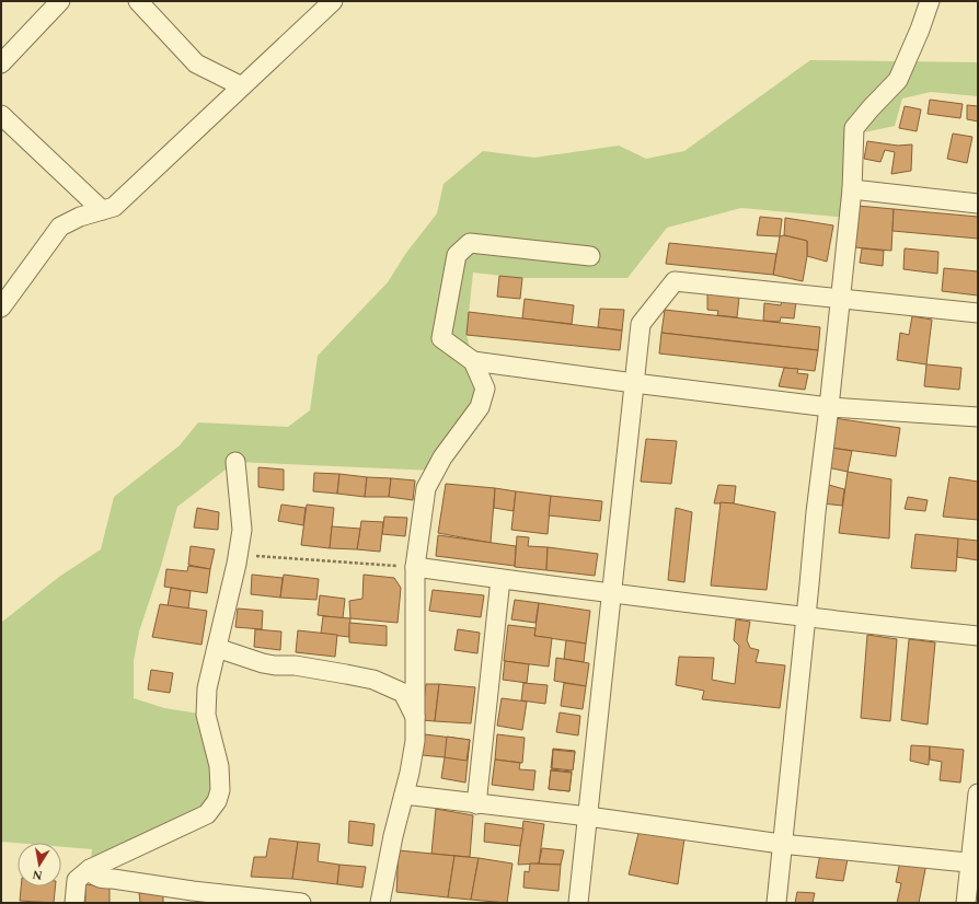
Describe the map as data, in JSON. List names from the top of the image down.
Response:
{
  "north": "bottom"
}
